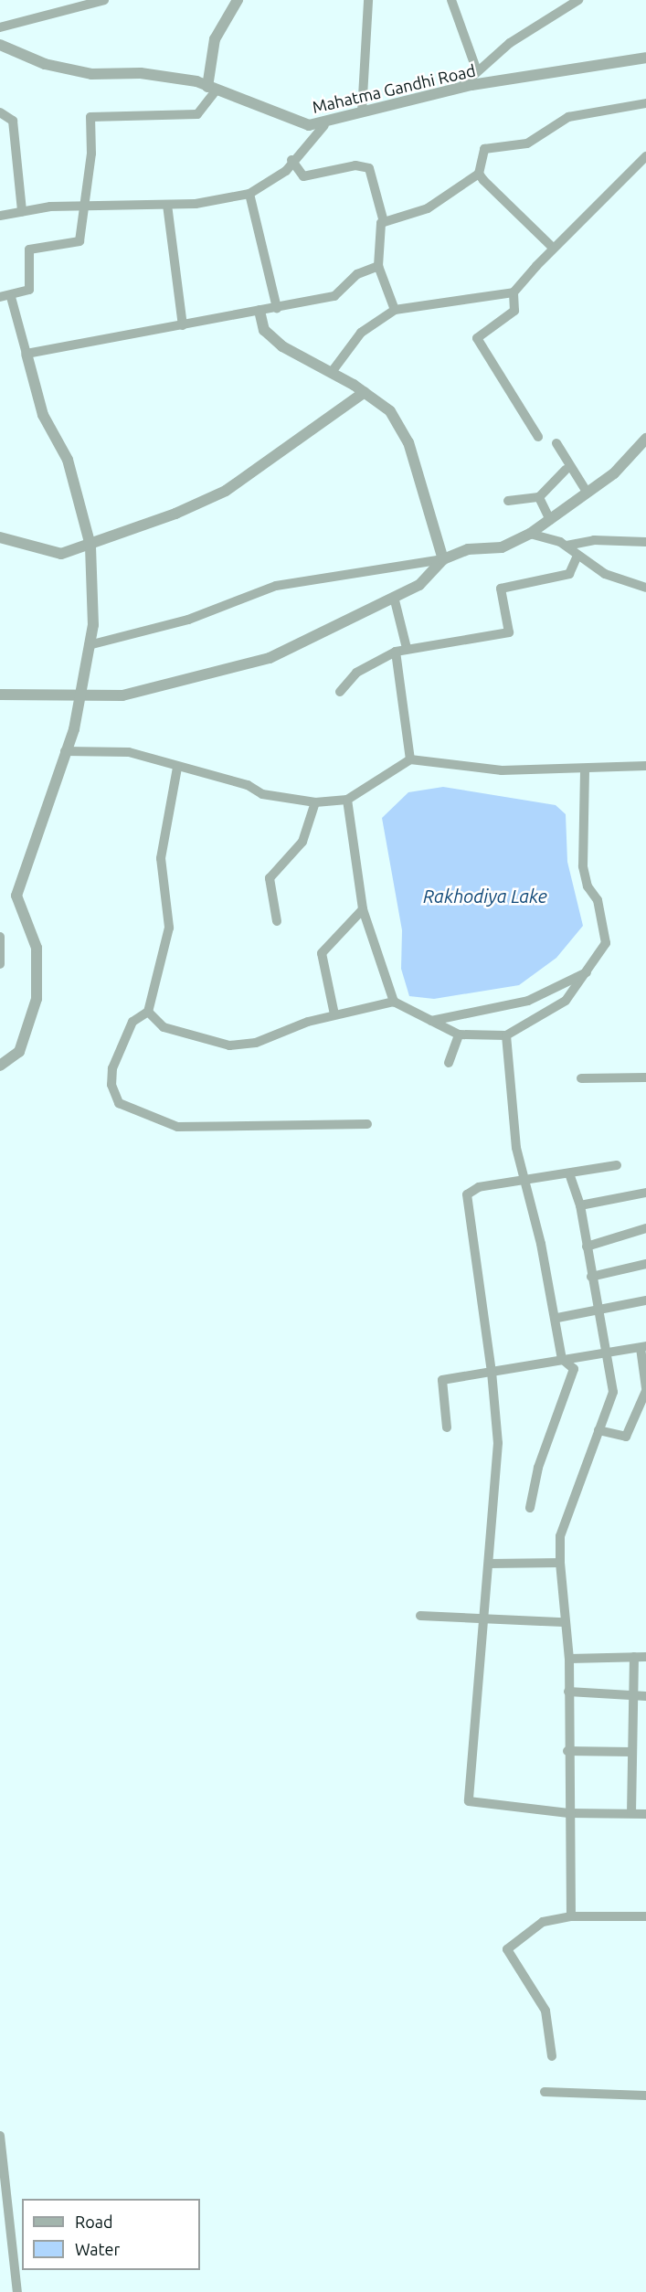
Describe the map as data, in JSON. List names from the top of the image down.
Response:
{
  "streets": {
    "street": ["Mahatma Gandhi Road"]
  },
  "water": ["Rakhodiya Lake"],
  "legend": ["Road", "Water"]
}
